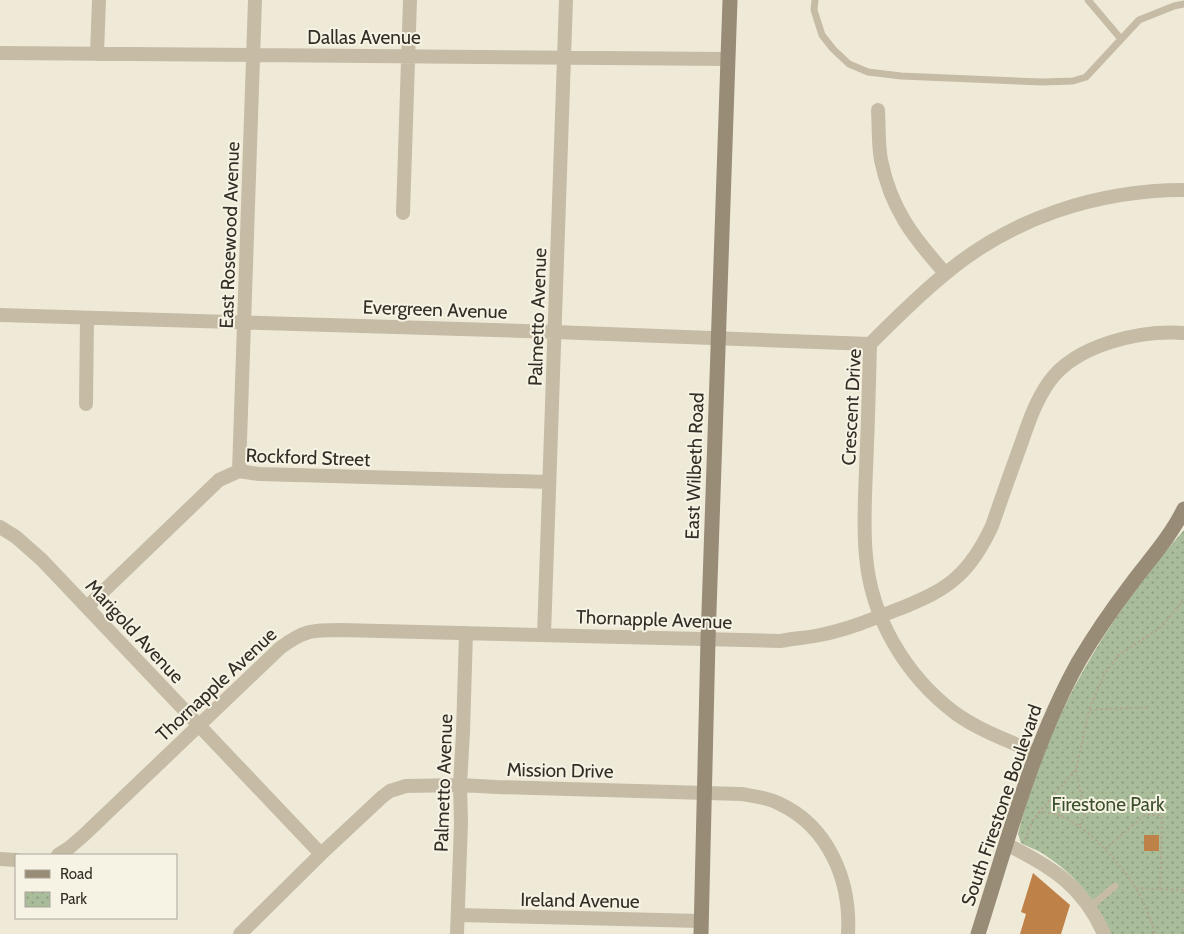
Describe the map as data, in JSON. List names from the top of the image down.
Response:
{
  "streets": {
    "main road": ["East Wilbeth Road", "South Firestone Boulevard"],
    "street": [
      "Dallas Avenue",
      "East Rosewood Avenue",
      "Evergreen Avenue",
      "Palmetto Avenue",
      "Crescent Drive",
      "Rockford Street",
      "Thornapple Avenue",
      "Marigold Avenue",
      "Mission Drive",
      "Ireland Avenue"
    ]
  },
  "crossings": [
    ["Dallas Avenue", "East Rosewood Avenue"],
    ["Dallas Avenue", "Palmetto Avenue"],
    ["Dallas Avenue", "East Wilbeth Road"],
    ["East Rosewood Avenue", "Evergreen Avenue"],
    ["East Rosewood Avenue", "Rockford Street"],
    ["Evergreen Avenue", "Palmetto Avenue"],
    ["Evergreen Avenue", "Crescent Drive"],
    ["Evergreen Avenue", "East Wilbeth Road"],
    ["Palmetto Avenue", "Rockford Street"],
    ["Palmetto Avenue", "Thornapple Avenue"],
    ["Palmetto Avenue", "Mission Drive"],
    ["Palmetto Avenue", "Ireland Avenue"],
    ["Crescent Drive", "Thornapple Avenue"],
    ["Crescent Drive", "South Firestone Boulevard"],
    ["Rockford Street", "Marigold Avenue"],
    ["East Wilbeth Road", "Thornapple Avenue"],
    ["East Wilbeth Road", "Mission Drive"],
    ["East Wilbeth Road", "Ireland Avenue"],
    ["Thornapple Avenue", "Marigold Avenue"],
    ["Marigold Avenue", "Mission Drive"]
  ],
  "parks": ["Firestone Park"],
  "legend": ["Road", "Park"]
}
